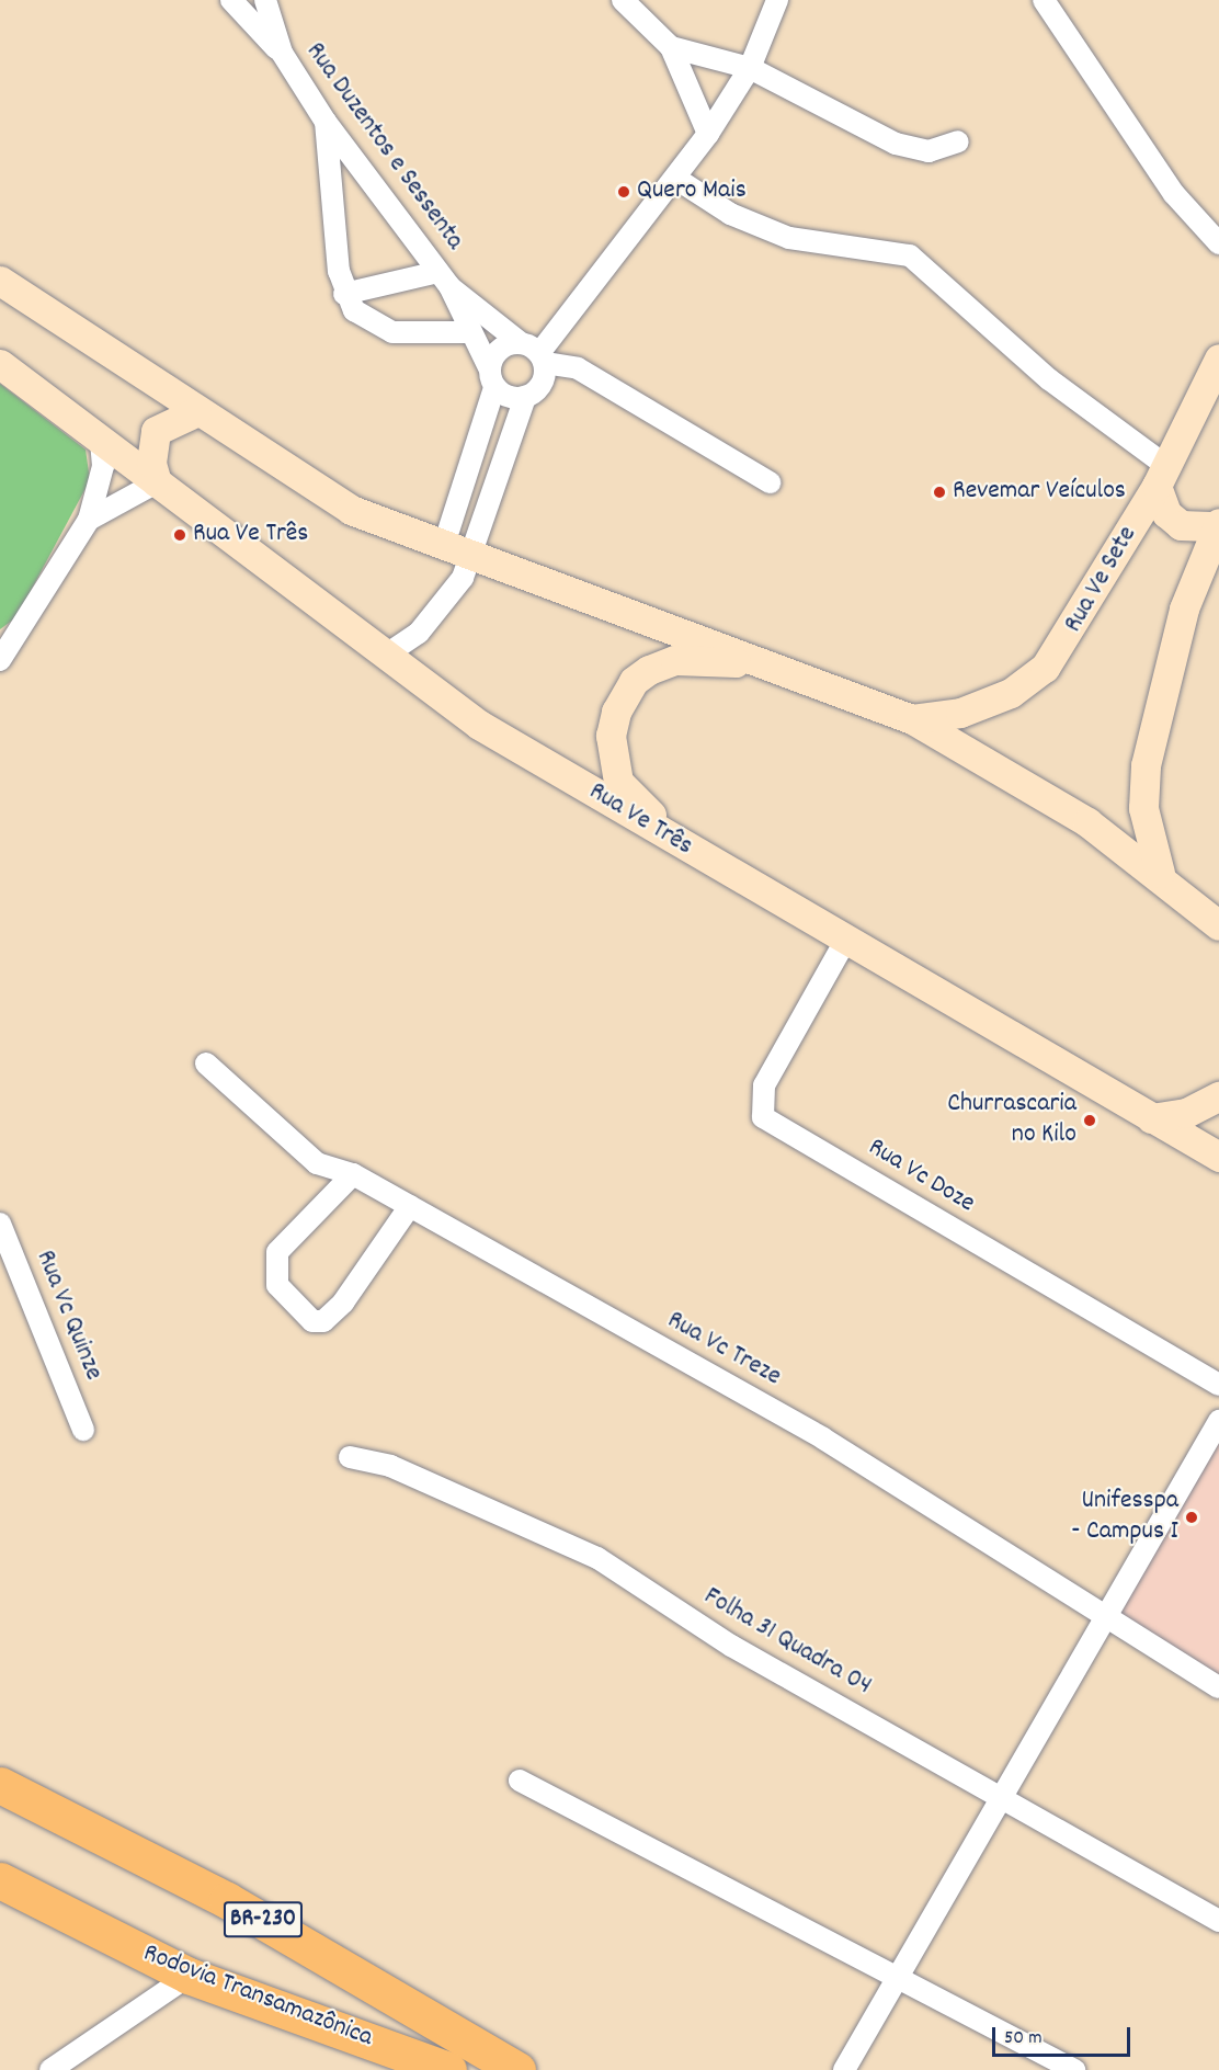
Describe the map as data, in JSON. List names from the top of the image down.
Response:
{
  "streets": {
    "highway": ["BR-230", "Rodovia Transamazônica"],
    "main road": ["Rua Ve Sete", "Rua Ve Três"],
    "street": [
      "Rua Duzentos e Sessenta",
      "Rua Vc Doze",
      "Rua Vc Quinze",
      "Rua Vc Treze",
      "Folha 31 Quadra 04"
    ]
  },
  "crossings": [
    ["Rua Ve Três", "Rua Vc Doze"]
  ],
  "places": [
    "Quero Mais",
    "Revemar Veículos",
    "Rua Ve Três",
    "Churrascaria no Kilo",
    "Unifesspa - Campus I"
  ],
  "scale_bar": "50 m"
}
